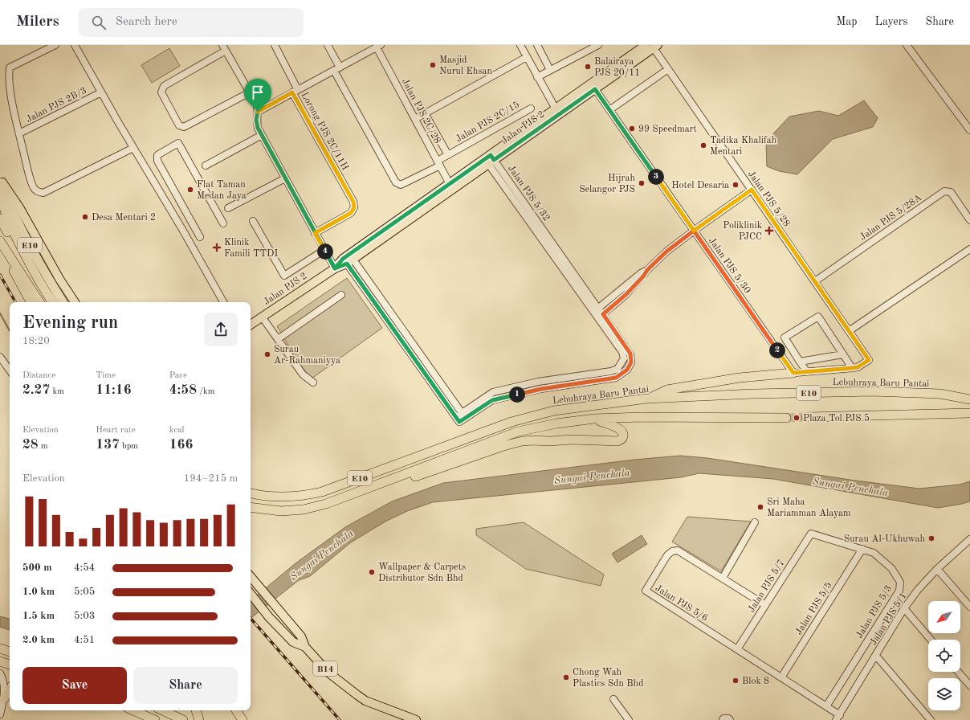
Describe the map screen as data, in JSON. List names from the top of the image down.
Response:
{
  "streets": {
    "highway": ["E10", "Lebuhraya Baru Pantai"],
    "main road": ["Jalan PJS 2", "B14"],
    "street": [
      "Jalan PJS 2B/3",
      "Jalan PJS 2C/28",
      "Jalan PJS 2C/15",
      "Lorong PJS 2C/11H",
      "Jalan PJS 5/32",
      "Jalan PJS 5/28",
      "Jalan PJS 5/28A",
      "Jalan PJS 5/30",
      "Jalan PJS 5/7",
      "Jalan PJS 5/6",
      "Jalan PJS 5/5",
      "Jalan PJS 5/3",
      "Jalan PJS 5/1"
    ]
  },
  "crossings": [
    ["Jalan PJS 2C/28", "Jalan PJS 2C/15"],
    ["Jalan PJS 2C/28", "Jalan PJS 2"],
    ["Jalan PJS 2", "Jalan PJS 5/32"],
    ["Jalan PJS 2", "Jalan PJS 5/28"],
    ["Jalan PJS 2", "Jalan PJS 5/30"],
    ["Jalan PJS 5/28", "Jalan PJS 5/28A"],
    ["Jalan PJS 5/7", "Jalan PJS 5/6"],
    ["Jalan PJS 5/7", "Jalan PJS 5/3"],
    ["Jalan PJS 5/6", "Jalan PJS 5/5"],
    ["Jalan PJS 5/6", "Jalan PJS 5/3"],
    ["Jalan PJS 5/6", "Jalan PJS 5/1"],
    ["Jalan PJS 5/5", "Jalan PJS 5/3"]
  ],
  "water": ["Sungai Penchala"],
  "places": {
    "other": [
      "Masjid Nurul Ehsan",
      "Balairaya PJS 20/11",
      "99 Speedmart",
      "Tadika Khalifah Mentari",
      "Hijrah Selangor PJS",
      "Hotel Desaria",
      "Flat Taman Medan Jaya",
      "Desa Mentari 2",
      "Surau Ar-Rahmaniyya",
      "Plaza Tol PJS 5",
      "Sri Maha Mariamman Alayam",
      "Surau Al-Ukhuwah",
      "Wallpaper & Carpets Distributor Sdn Bhd",
      "Chong Wah Plastics Sdn Bhd",
      "Blok 8"
    ],
    "health": ["Poliklinik PJCC", "Klinik Famili TTDI"]
  },
  "north": "bottom left",
  "page": {
    "header": "Milers",
    "search": "Search here",
    "nav": ["Map", "Layers", "Share"],
    "pins": [
      "3",
      "4",
      "2",
      "1"
    ],
    "heading": ["Evening run", "18:20"],
    "stats": [
      ["Distance", "2.27 km"],
      ["Time", "11:16"],
      ["Pace", "4:58 /km"],
      ["Elevation", "28 m"],
      ["Heart rate", "137 bpm"],
      ["kcal", "166"]
    ],
    "chart": ["Elevation", "194–215 m"],
    "list": [
      {
        "name": "500 m",
        "note": "4:54"
      },
      {
        "name": "1.0 km",
        "note": "5:05"
      },
      {
        "name": "1.5 km",
        "note": "5:03"
      },
      {
        "name": "2.0 km",
        "note": "4:51"
      }
    ],
    "buttons": ["Save", "Share"]
  }
}
